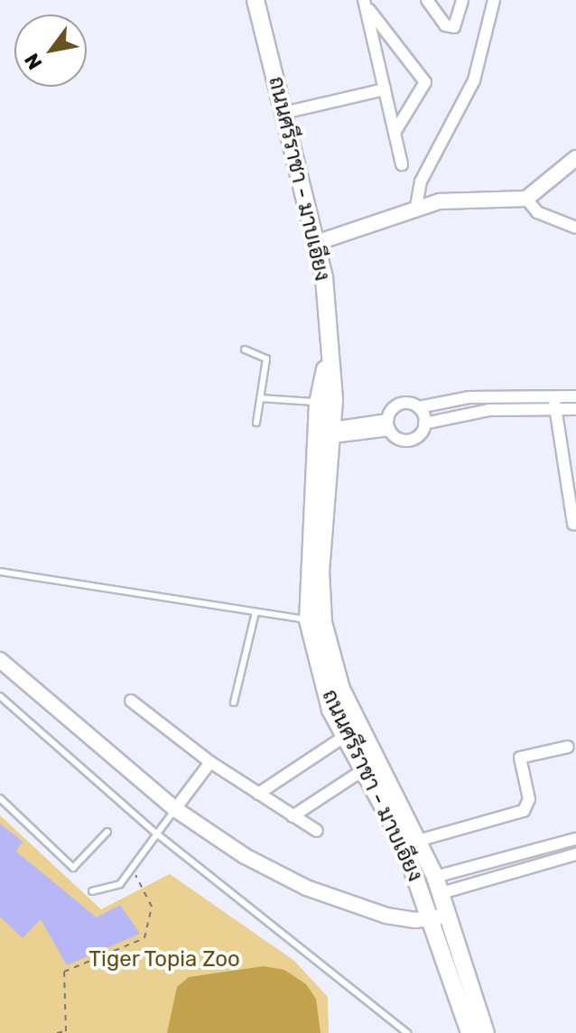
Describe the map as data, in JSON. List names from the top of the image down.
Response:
{
  "streets": {
    "main road": ["ถนนศรีราชา - มาบเอียง"]
  },
  "parks": ["Tiger Topia Zoo"],
  "north": "bottom left"
}
